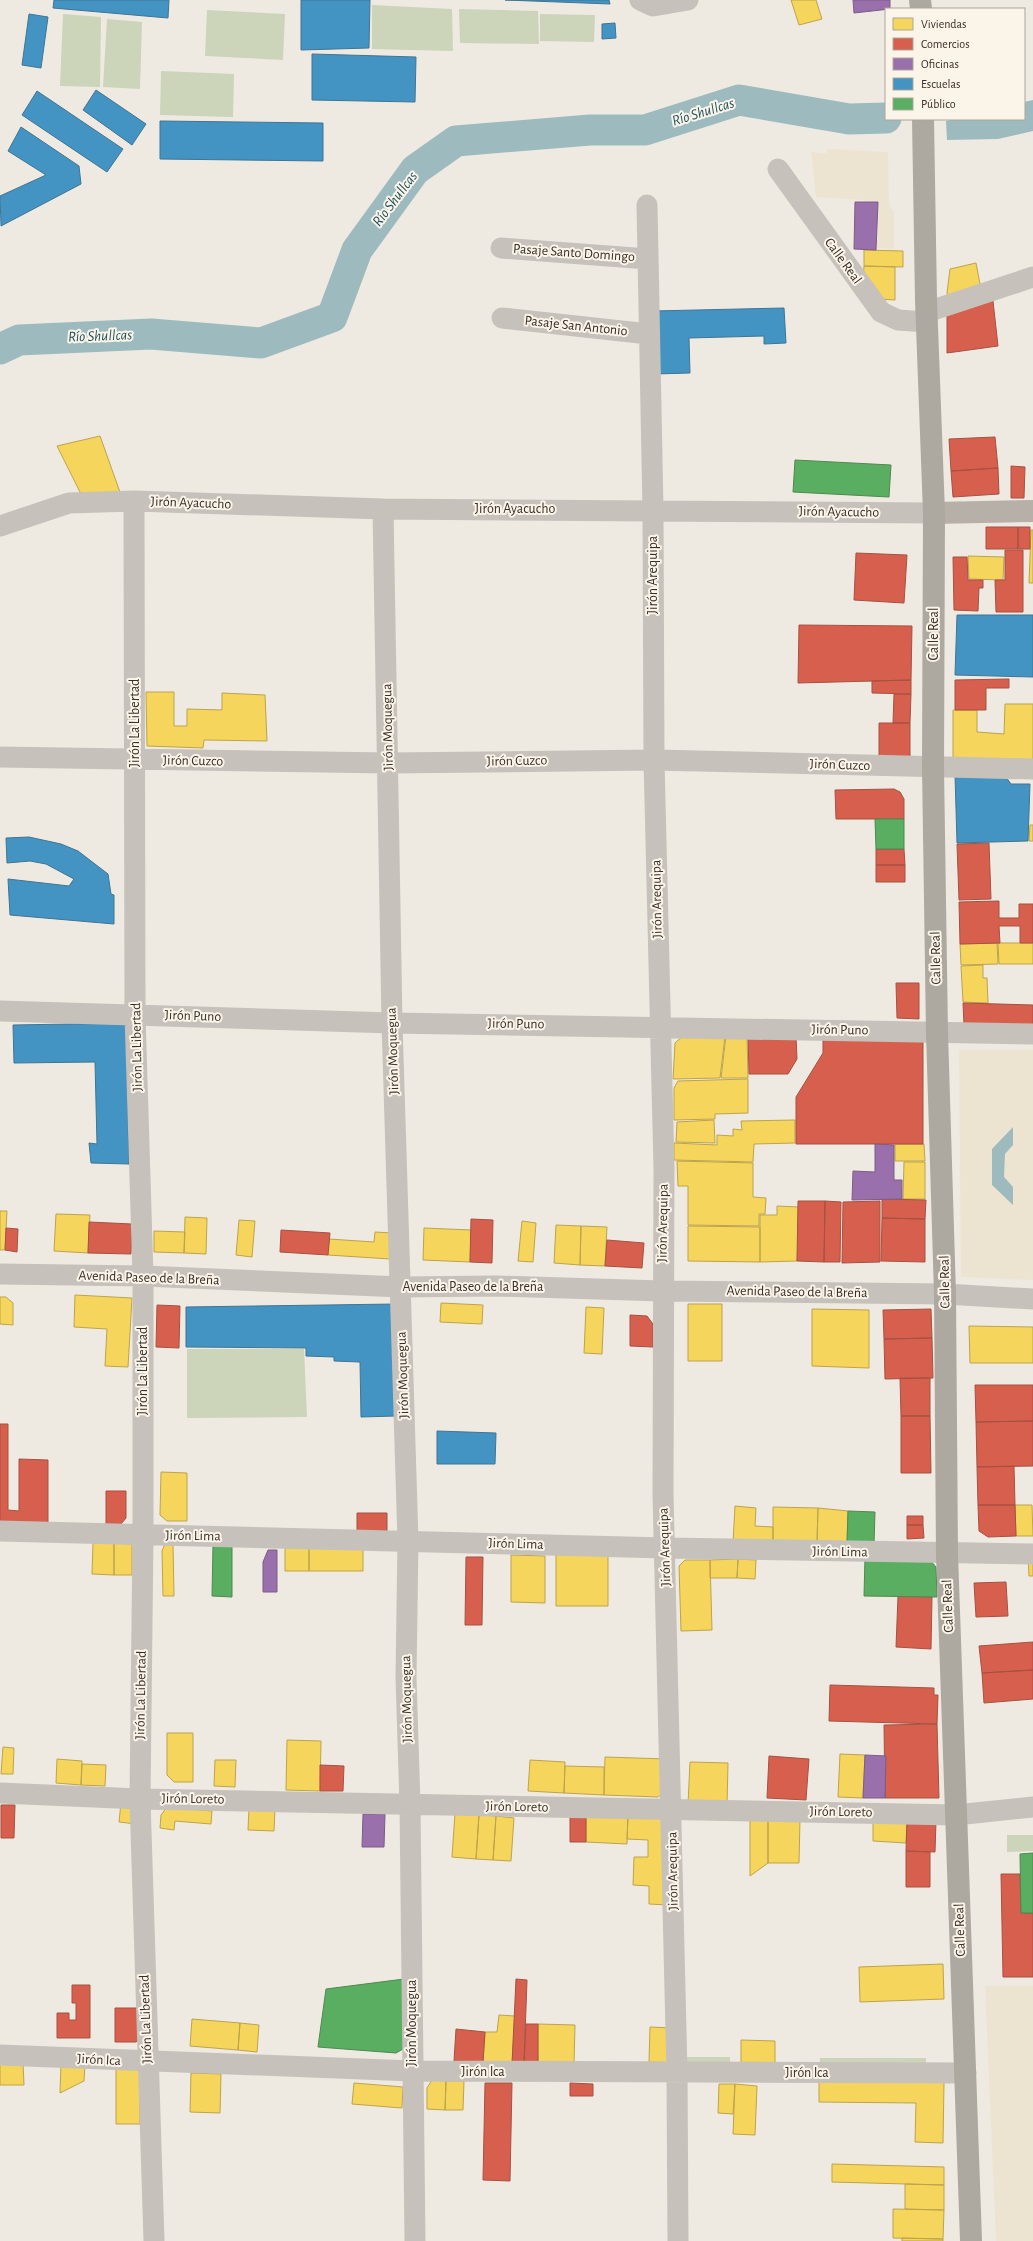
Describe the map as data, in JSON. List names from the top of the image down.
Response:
{
  "streets": {
    "highway": ["Calle Real"],
    "main road": ["Jirón Ayacucho"],
    "street": [
      "Pasaje Santo Domingo",
      "Pasaje San Antonio",
      "Jirón Arequipa",
      "Jirón La Libertad",
      "Jirón Moquegua",
      "Jirón Cuzco",
      "Jirón Puno",
      "Avenida Paseo de la Breña",
      "Jirón Lima",
      "Jirón Loreto",
      "Jirón Ica"
    ]
  },
  "crossings": [
    ["Pasaje Santo Domingo", "Jirón Arequipa"],
    ["Calle Real", "Jirón Ayacucho"],
    ["Calle Real", "Jirón Cuzco"],
    ["Calle Real", "Jirón Puno"],
    ["Calle Real", "Avenida Paseo de la Breña"],
    ["Calle Real", "Jirón Lima"],
    ["Calle Real", "Jirón Loreto"],
    ["Calle Real", "Jirón Ica"],
    ["Pasaje San Antonio", "Jirón Arequipa"],
    ["Jirón Ayacucho", "Jirón Arequipa"],
    ["Jirón Ayacucho", "Jirón La Libertad"],
    ["Jirón Ayacucho", "Jirón Moquegua"],
    ["Jirón Arequipa", "Jirón Cuzco"],
    ["Jirón Arequipa", "Jirón Puno"],
    ["Jirón Arequipa", "Avenida Paseo de la Breña"],
    ["Jirón Arequipa", "Jirón Lima"],
    ["Jirón Arequipa", "Jirón Loreto"],
    ["Jirón Arequipa", "Jirón Ica"],
    ["Jirón La Libertad", "Jirón Cuzco"],
    ["Jirón La Libertad", "Jirón Puno"],
    ["Jirón La Libertad", "Avenida Paseo de la Breña"],
    ["Jirón La Libertad", "Jirón Lima"],
    ["Jirón La Libertad", "Jirón Loreto"],
    ["Jirón La Libertad", "Jirón Ica"],
    ["Jirón Moquegua", "Jirón Cuzco"],
    ["Jirón Moquegua", "Jirón Puno"],
    ["Jirón Moquegua", "Avenida Paseo de la Breña"],
    ["Jirón Moquegua", "Jirón Lima"],
    ["Jirón Moquegua", "Jirón Loreto"],
    ["Jirón Moquegua", "Jirón Ica"]
  ],
  "water": ["Río Shullcas"],
  "legend": [
    "Viviendas",
    "Comercios",
    "Oficinas",
    "Escuelas",
    "Público"
  ]
}
